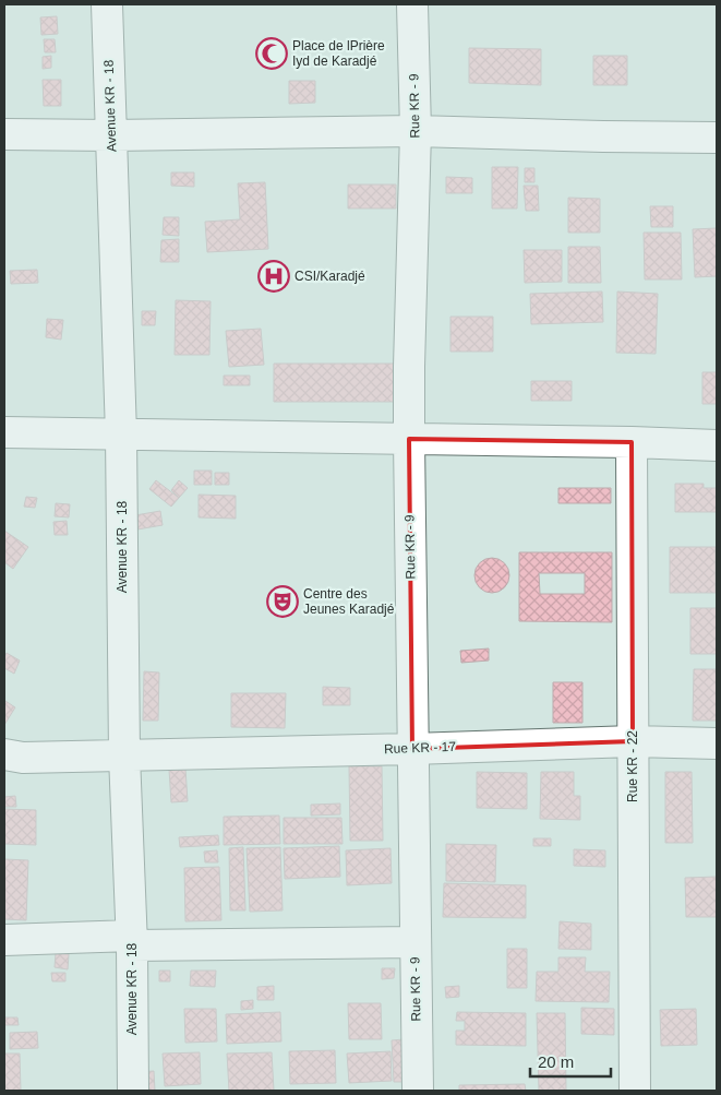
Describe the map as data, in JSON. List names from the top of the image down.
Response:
{
  "streets": {
    "street": [
      "Avenue KR - 18",
      "Rue KR - 9",
      "Rue KR - 17",
      "Rue KR - 22"
    ]
  },
  "crossings": [
    ["Avenue KR - 18", "Rue KR - 17"],
    ["Rue KR - 9", "Rue KR - 17"],
    ["Rue KR - 17", "Rue KR - 22"]
  ],
  "places": {
    "mosque": ["Place de lPrière Iyd de Karadjé"],
    "hospital": ["CSI/Karadjé"],
    "theatre": ["Centre des Jeunes Karadjé"]
  },
  "scale_bar": "20 m"
}
